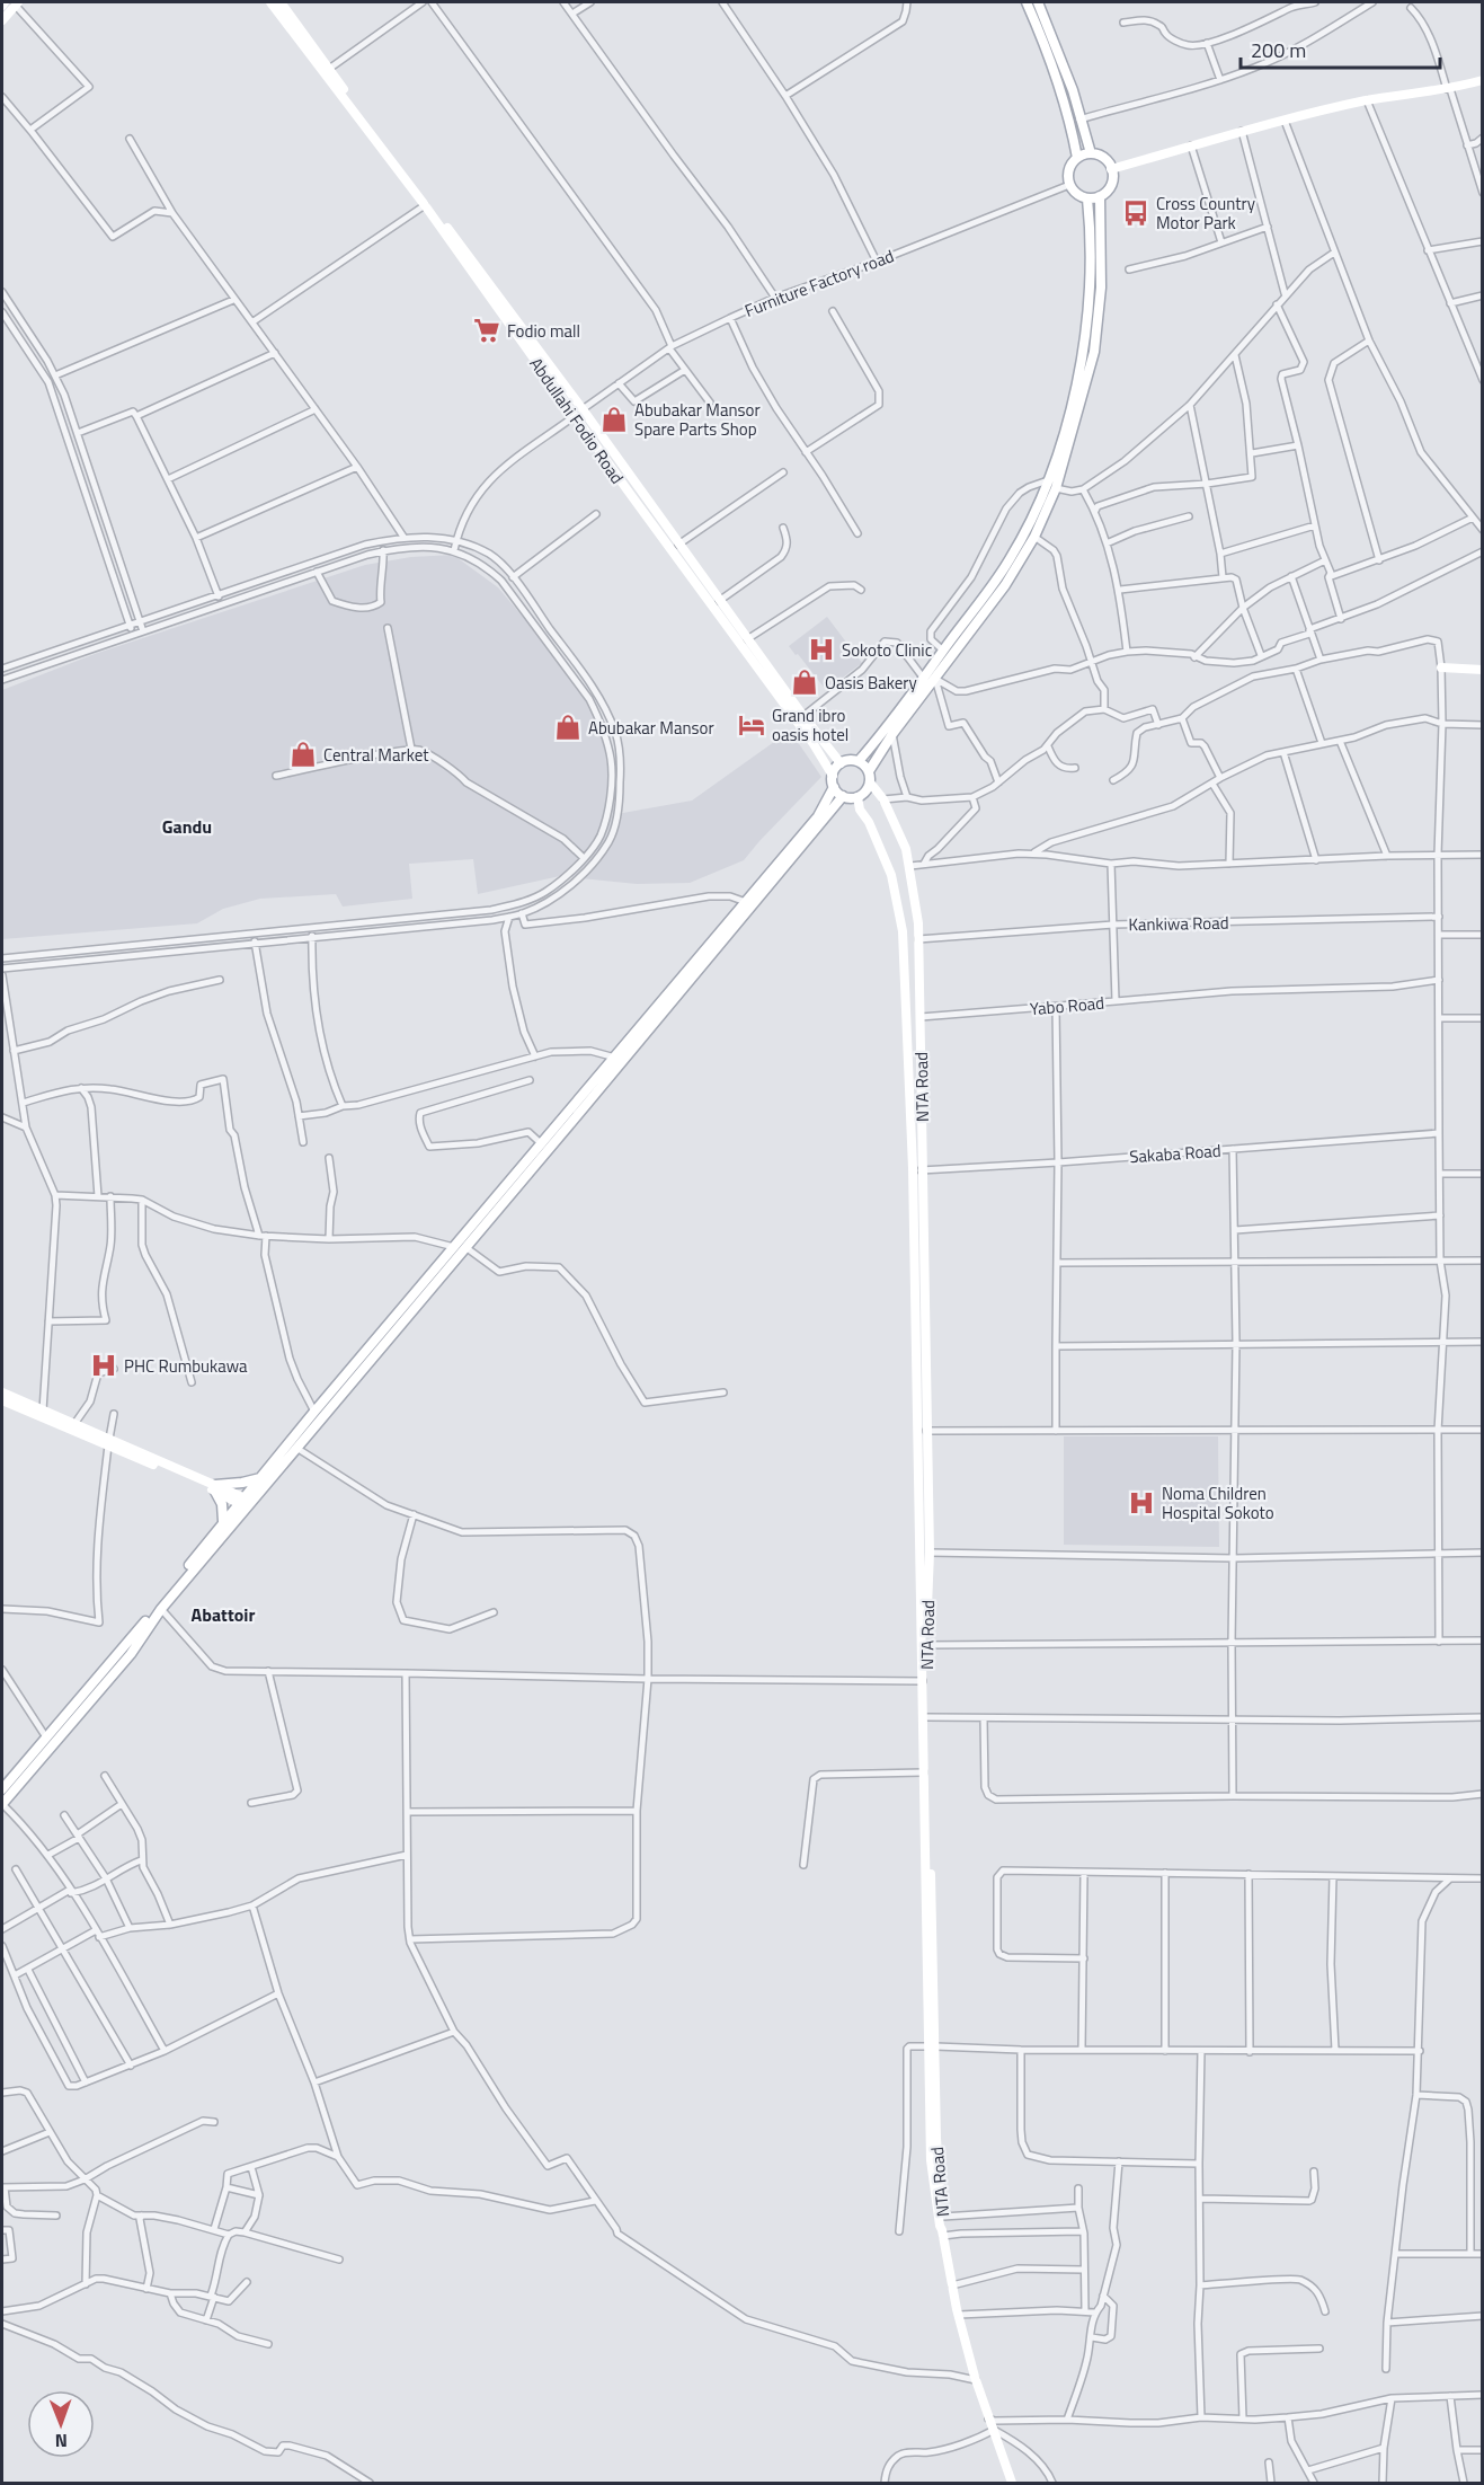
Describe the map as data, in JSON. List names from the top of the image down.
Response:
{
  "streets": {
    "main road": ["Abdullahi Fodio Road", "NTA Road"],
    "street": [
      "Furniture Factory road",
      "Kankiwa Road",
      "Yabo Road",
      "Sakaba Road"
    ]
  },
  "crossings": [
    ["Furniture Factory road", "Abdullahi Fodio Road"],
    ["Abdullahi Fodio Road", "NTA Road"],
    ["Kankiwa Road", "Yabo Road"],
    ["Kankiwa Road", "NTA Road"],
    ["Yabo Road", "NTA Road"],
    ["NTA Road", "Sakaba Road"]
  ],
  "districts": ["Gandu", "Abattoir"],
  "places": {
    "bus stop": ["Cross Country Motor Park"],
    "supermarket": ["Fodio mall"],
    "shop": [
      "Abubakar Mansor Spare Parts Shop",
      "Oasis Bakery",
      "Abubakar Mansor",
      "Central Market"
    ],
    "hospital": ["Sokoto Clinic", "PHC Rumbukawa", "Noma Children Hospital Sokoto"],
    "hotel": ["Grand ibro oasis hotel"]
  },
  "scale_bar": "200 m",
  "north": "bottom"
}
